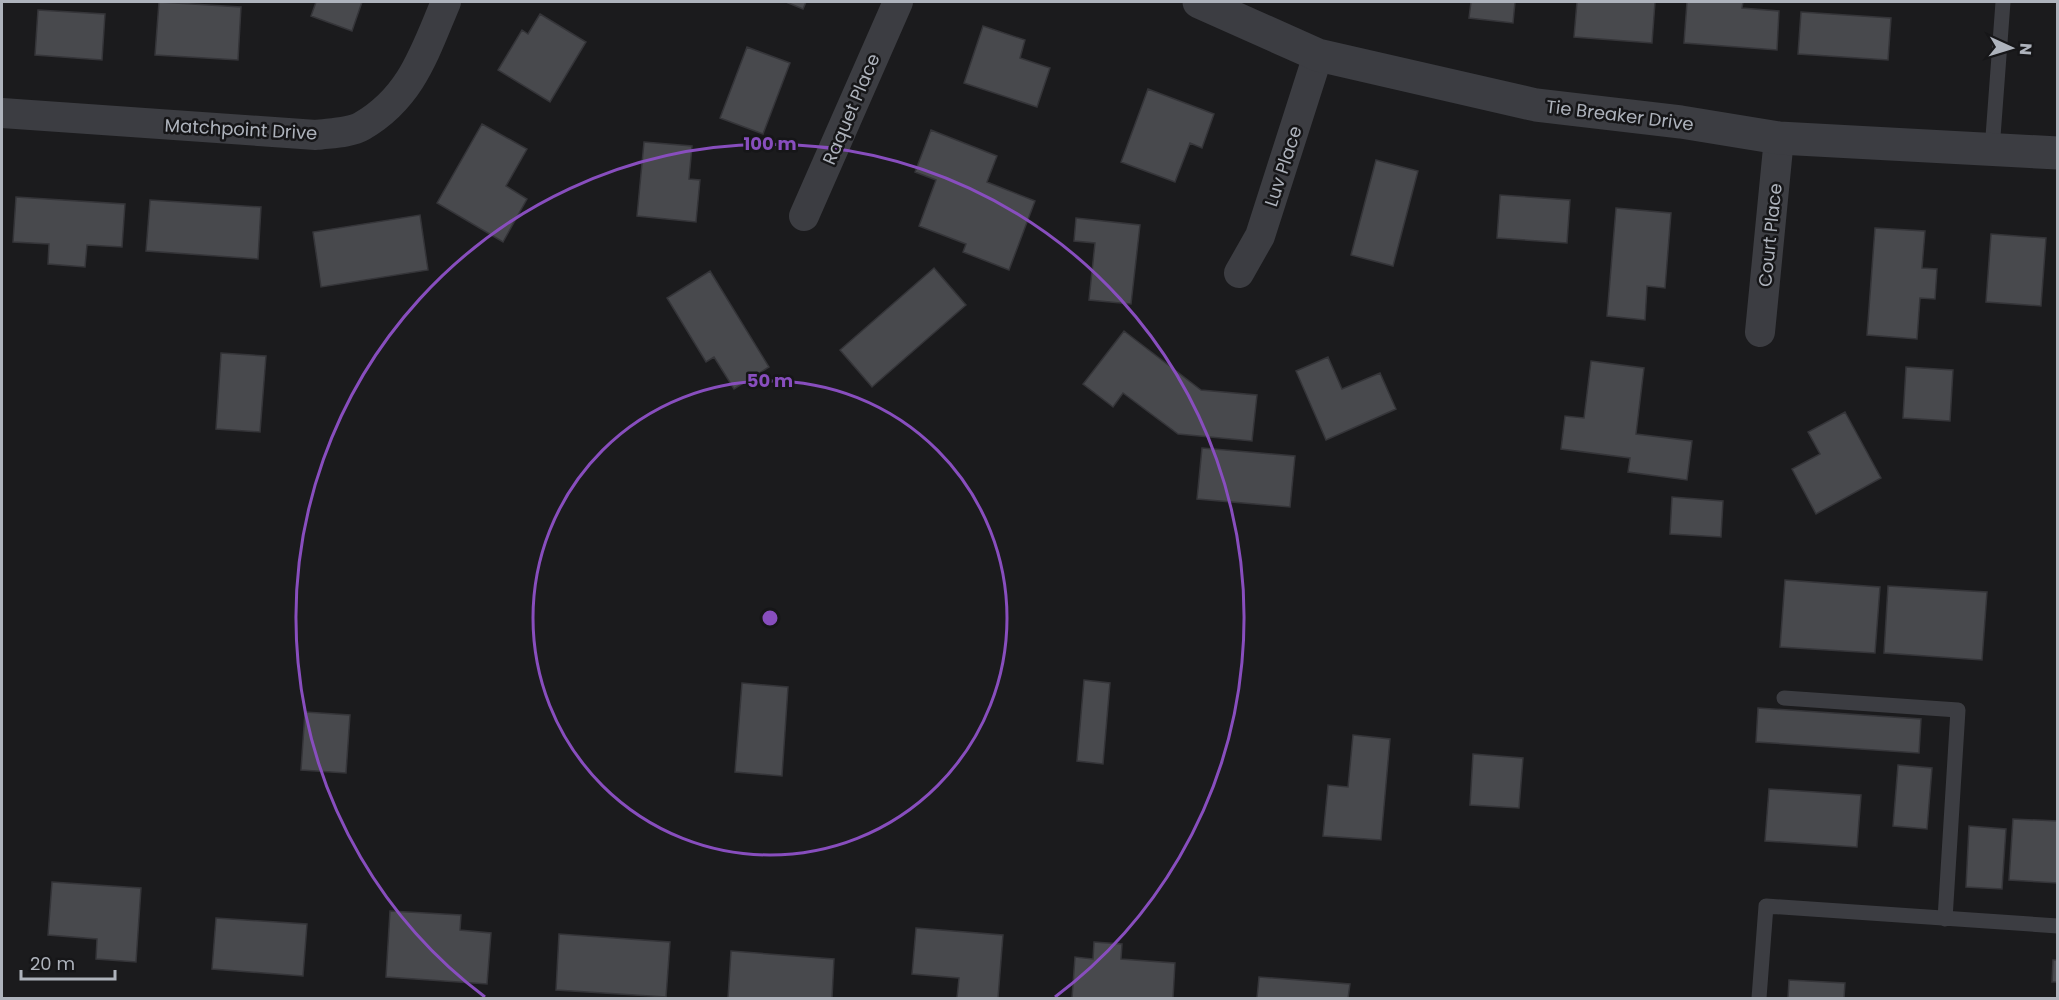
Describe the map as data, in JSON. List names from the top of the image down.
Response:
{
  "streets": {
    "street": [
      "Raquet Place",
      "Tie Breaker Drive",
      "Matchpoint Drive",
      "Luv Place",
      "Court Place"
    ]
  },
  "crossings": [
    ["Tie Breaker Drive", "Luv Place"],
    ["Tie Breaker Drive", "Court Place"]
  ],
  "scale_bar": "20 m",
  "north": "right",
  "rings": ["100 m", "50 m"]
}
